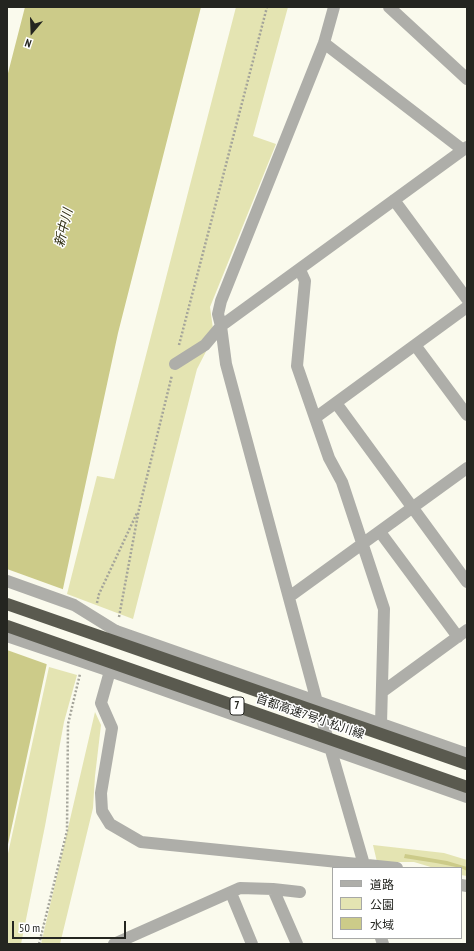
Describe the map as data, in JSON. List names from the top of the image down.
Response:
{
  "streets": {
    "highway": ["7", "首都高速7号小松川線"]
  },
  "water": ["新中川"],
  "legend": ["道路", "公園", "水域"],
  "scale_bar": "50 m",
  "north": "bottom"
}
